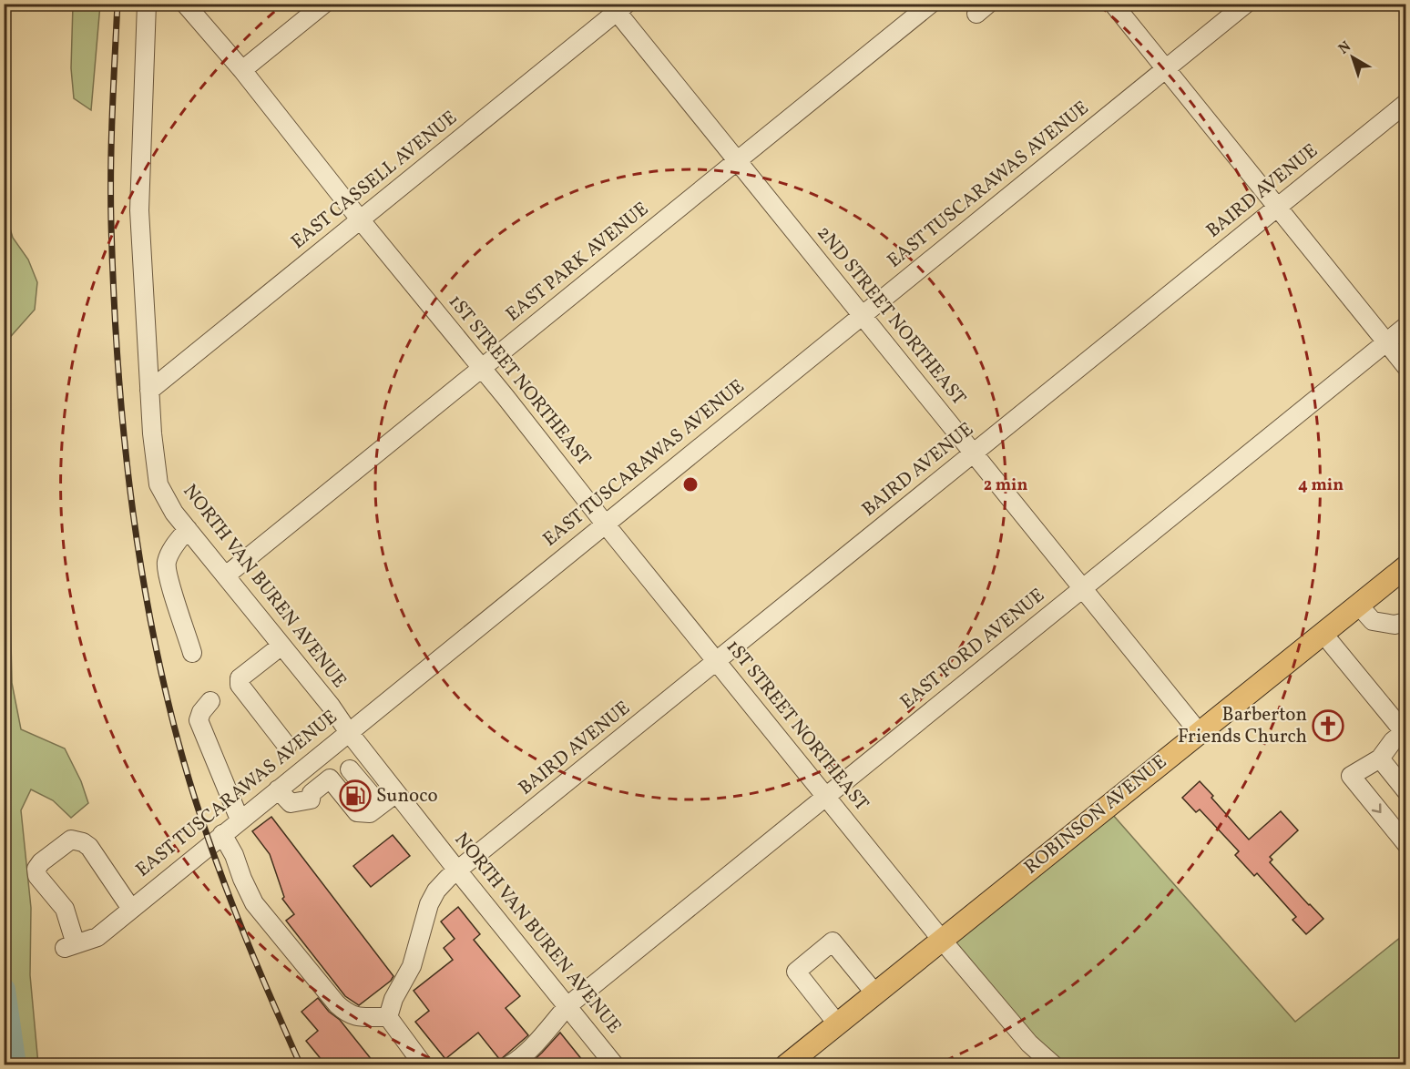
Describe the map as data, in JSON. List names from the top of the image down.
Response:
{
  "streets": {
    "main road": ["ROBINSON AVENUE"],
    "street": [
      "EAST CASSELL AVENUE",
      "EAST TUSCARAWAS AVENUE",
      "BAIRD AVENUE",
      "EAST PARK AVENUE",
      "2ND STREET NORTHEAST",
      "1ST STREET NORTHEAST",
      "NORTH VAN BUREN AVENUE",
      "EAST FORD AVENUE"
    ]
  },
  "crossings": [
    ["EAST CASSELL AVENUE", "2ND STREET NORTHEAST"],
    ["EAST CASSELL AVENUE", "1ST STREET NORTHEAST"],
    ["EAST CASSELL AVENUE", "NORTH VAN BUREN AVENUE"],
    ["EAST TUSCARAWAS AVENUE", "2ND STREET NORTHEAST"],
    ["EAST TUSCARAWAS AVENUE", "1ST STREET NORTHEAST"],
    ["EAST TUSCARAWAS AVENUE", "NORTH VAN BUREN AVENUE"],
    ["BAIRD AVENUE", "2ND STREET NORTHEAST"],
    ["BAIRD AVENUE", "1ST STREET NORTHEAST"],
    ["BAIRD AVENUE", "NORTH VAN BUREN AVENUE"],
    ["EAST PARK AVENUE", "2ND STREET NORTHEAST"],
    ["EAST PARK AVENUE", "1ST STREET NORTHEAST"],
    ["EAST PARK AVENUE", "NORTH VAN BUREN AVENUE"],
    ["2ND STREET NORTHEAST", "EAST FORD AVENUE"],
    ["2ND STREET NORTHEAST", "ROBINSON AVENUE"],
    ["1ST STREET NORTHEAST", "EAST FORD AVENUE"],
    ["1ST STREET NORTHEAST", "ROBINSON AVENUE"],
    ["NORTH VAN BUREN AVENUE", "EAST FORD AVENUE"]
  ],
  "places": {
    "church": ["Barberton Friends Church"],
    "fuel station": ["Sunoco"]
  },
  "north": "top left",
  "rings": ["2 min", "4 min"]
}
